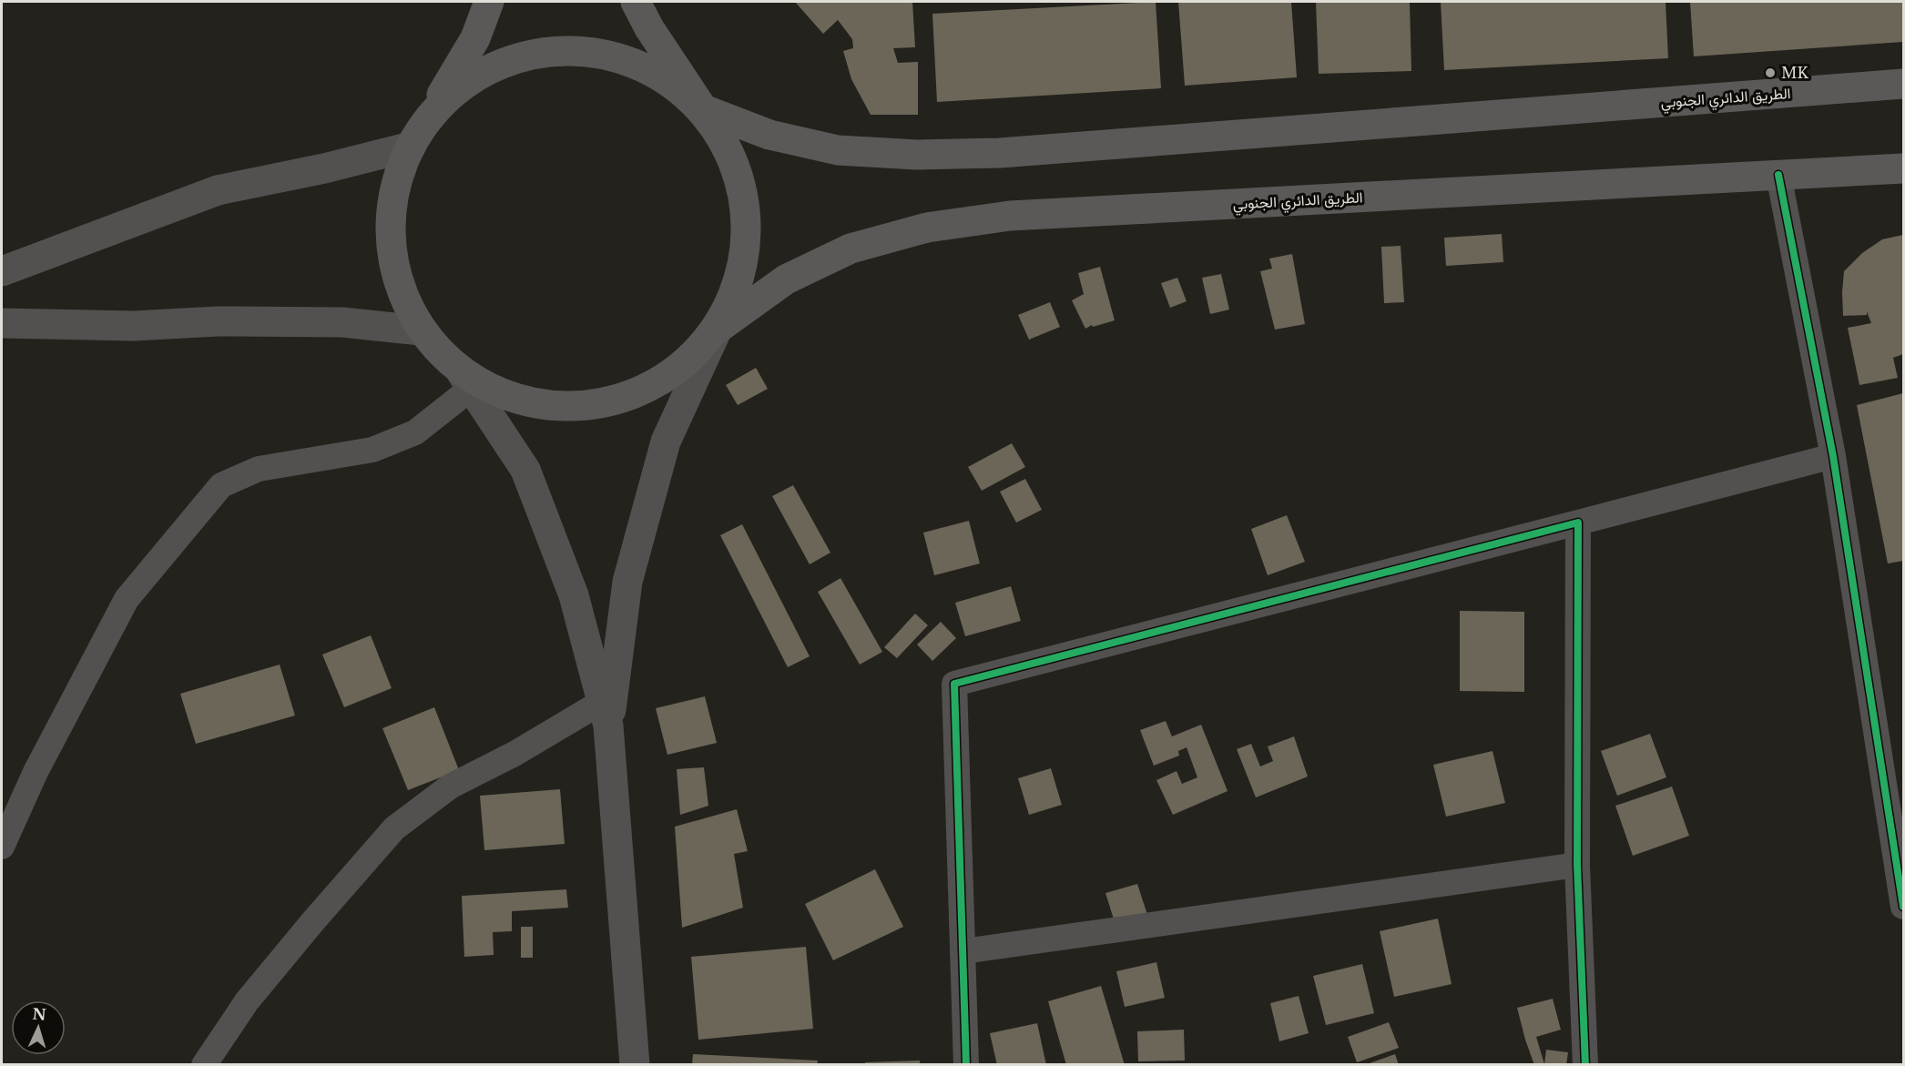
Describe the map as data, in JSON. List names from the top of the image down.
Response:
{
  "streets": {
    "main road": ["الطريق الدائري الجنوبي"]
  },
  "places": ["MK"],
  "north": "top"
}
